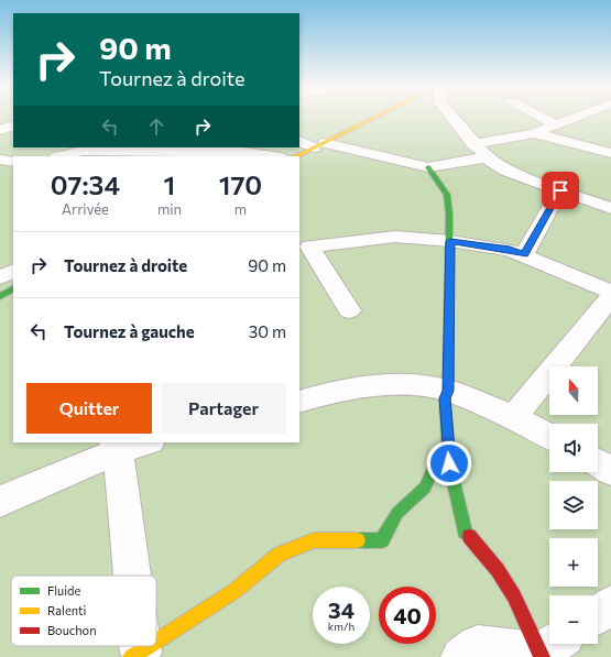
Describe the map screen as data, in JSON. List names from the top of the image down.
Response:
{
  "legend": ["Fluide", "Ralenti", "Bouchon"],
  "north": "top",
  "page": {
    "turn": ["90 m", "Tournez à droite"],
    "eta": [
      "07:34",
      "Arrivée",
      "1",
      "min",
      "170",
      "m"
    ],
    "list": [
      {
        "name": "Tournez à droite",
        "value": "90 m"
      },
      {
        "name": "Tournez à gauche",
        "value": "30 m"
      }
    ],
    "map_buttons": ["+", "−"],
    "buttons": ["Quitter", "Partager"],
    "speed": "34 km/h",
    "limit": "40"
  }
}
